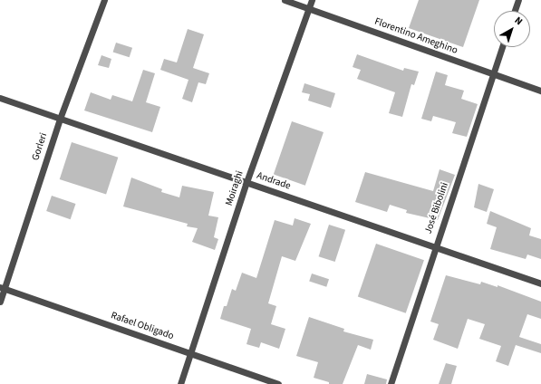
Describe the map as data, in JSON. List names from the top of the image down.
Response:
{
  "streets": {
    "street": [
      "Florentino Ameghino",
      "Gorleri",
      "Andrade",
      "Moiraghi",
      "José Bibolini",
      "Rafael Obligado"
    ]
  },
  "crossings": [
    ["Florentino Ameghino", "Moiraghi"],
    ["Florentino Ameghino", "José Bibolini"],
    ["Gorleri", "Andrade"],
    ["Gorleri", "Rafael Obligado"],
    ["Andrade", "Moiraghi"],
    ["Andrade", "José Bibolini"],
    ["Moiraghi", "Rafael Obligado"]
  ],
  "north": "top right"
}
